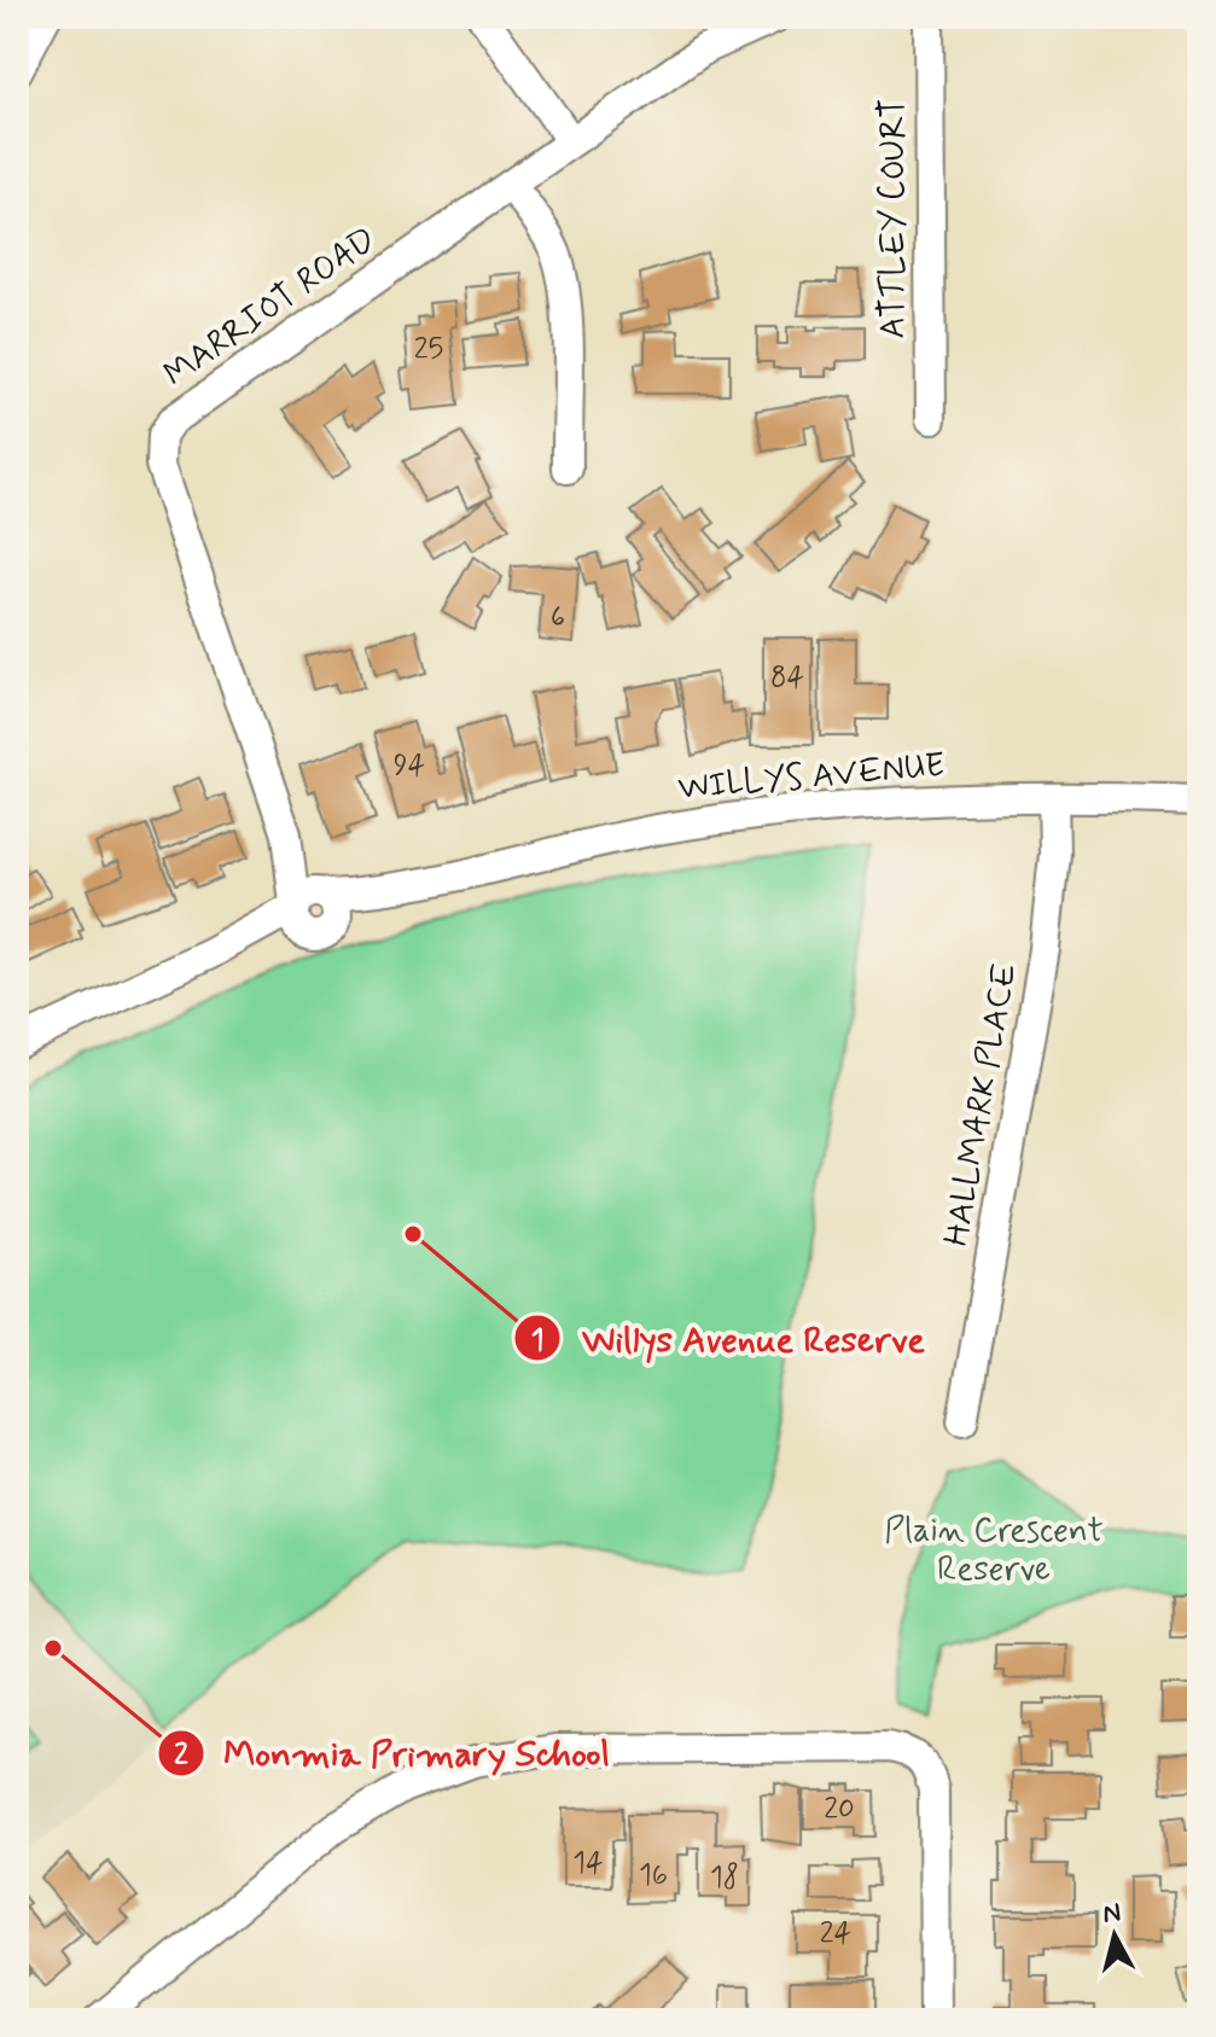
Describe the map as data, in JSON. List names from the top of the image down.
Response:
{
  "streets": {
    "street": [
      "ATTLEY COURT",
      "MARRIOT ROAD",
      "WILLYS AVENUE",
      "HALLMARK PLACE"
    ]
  },
  "crossings": [
    ["MARRIOT ROAD", "WILLYS AVENUE"],
    ["WILLYS AVENUE", "HALLMARK PLACE"]
  ],
  "parks": ["Plain Crescent Reserve"],
  "places": ["Willys Avenue Reserve", "Monmia Primary School"],
  "house_numbers": [
    "25",
    "6",
    "84",
    "94",
    "20",
    "14",
    "16",
    "18",
    "24"
  ],
  "north": "top"
}
